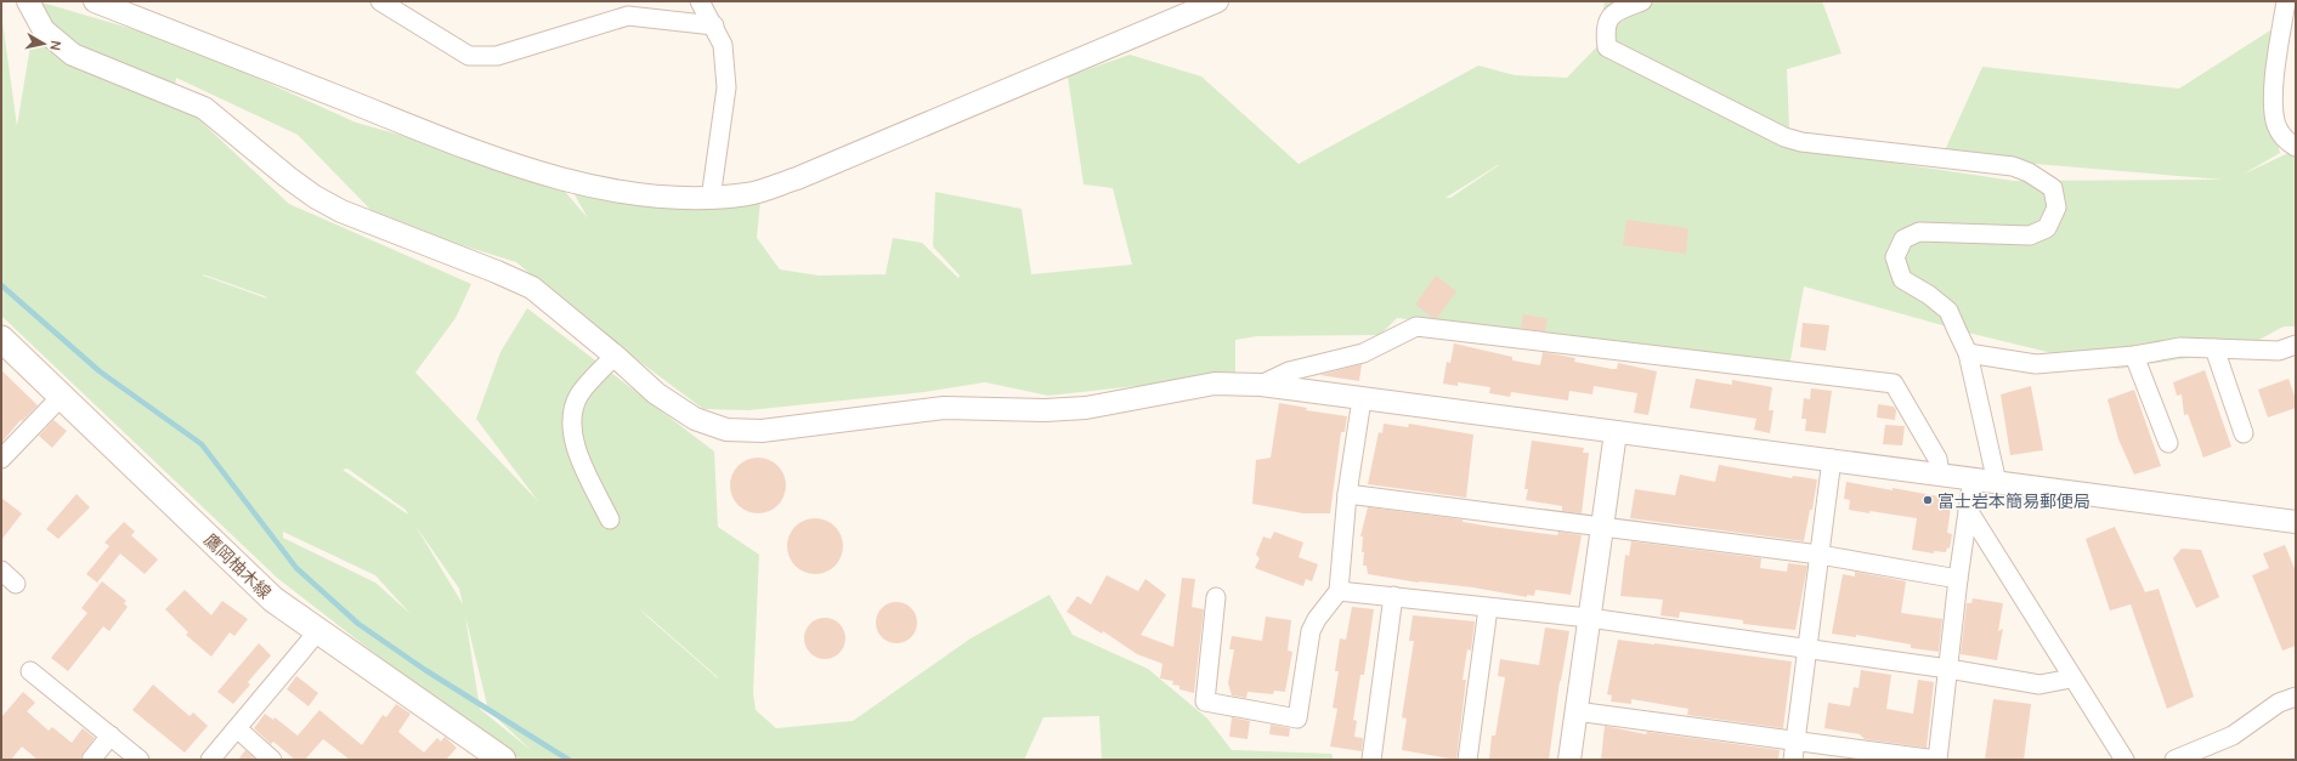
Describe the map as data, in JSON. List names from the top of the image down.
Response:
{
  "streets": {
    "main road": ["鷹岡柚木線"]
  },
  "places": ["富士岩本簡易郵便局"],
  "north": "right"
}
